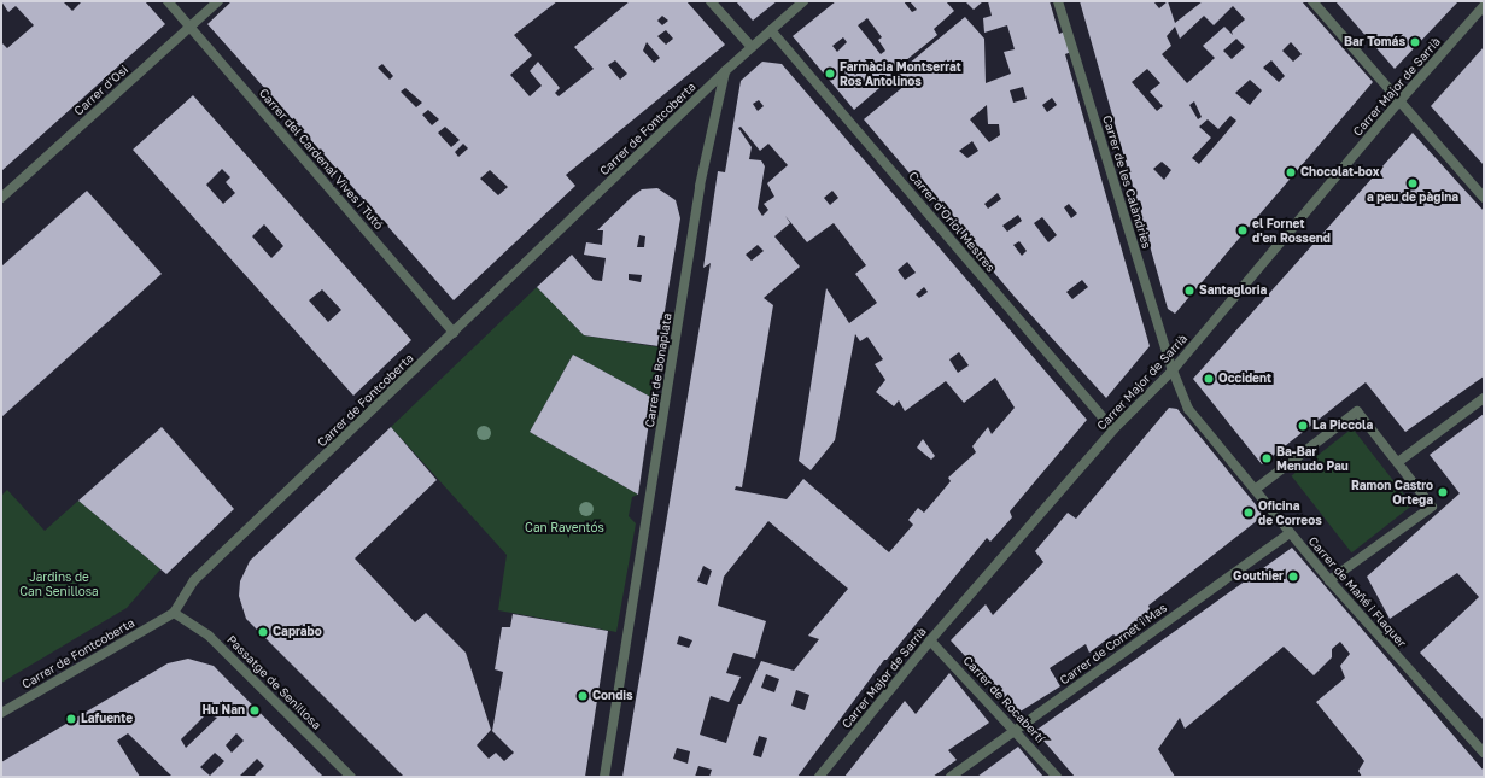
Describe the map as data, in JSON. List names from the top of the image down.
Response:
{
  "streets": {
    "street": [
      "Carrer Major de Sarrià",
      "Carrer d'Osi",
      "Carrer de Fontcoberta",
      "Carrer del Cardenal Vives i Tutó",
      "Carrer de les Calàndries",
      "Carrer d'Oriol Mestres",
      "Carrer de Bonaplata",
      "Carrer de Mañé i Flaquer",
      "Carrer de Cornet i Mas",
      "Passatge de Senillosa",
      "Carrer de Rocabertí"
    ]
  },
  "crossings": [
    ["Carrer Major de Sarrià", "Carrer de les Calàndries"],
    ["Carrer Major de Sarrià", "Carrer d'Oriol Mestres"],
    ["Carrer Major de Sarrià", "Carrer de Mañé i Flaquer"],
    ["Carrer Major de Sarrià", "Carrer de Rocabertí"],
    ["Carrer d'Osi", "Carrer del Cardenal Vives i Tutó"],
    ["Carrer de Fontcoberta", "Carrer del Cardenal Vives i Tutó"],
    ["Carrer de Fontcoberta", "Carrer de Bonaplata"],
    ["Carrer de Fontcoberta", "Passatge de Senillosa"],
    ["Carrer de les Calàndries", "Carrer de Mañé i Flaquer"],
    ["Carrer de Mañé i Flaquer", "Carrer de Cornet i Mas"],
    ["Carrer de Cornet i Mas", "Carrer de Rocabertí"]
  ],
  "parks": ["Can Raventós", "Jardins de Can Senillosa"],
  "places": [
    "Bar Tomás",
    "Farmàcia Montserrat Ros Antolinos",
    "Chocolat-box",
    "a peu de pàgina",
    "el Fornet d'en Rossend",
    "Santagloria",
    "Occident",
    "La Piccola",
    "Ba-Bar Menudo Pau",
    "Ramon Castro Ortega",
    "Oficina de Correos",
    "Gouthier",
    "Caprabo",
    "Condis",
    "Hu Nan",
    "Lafuente"
  ]
}
